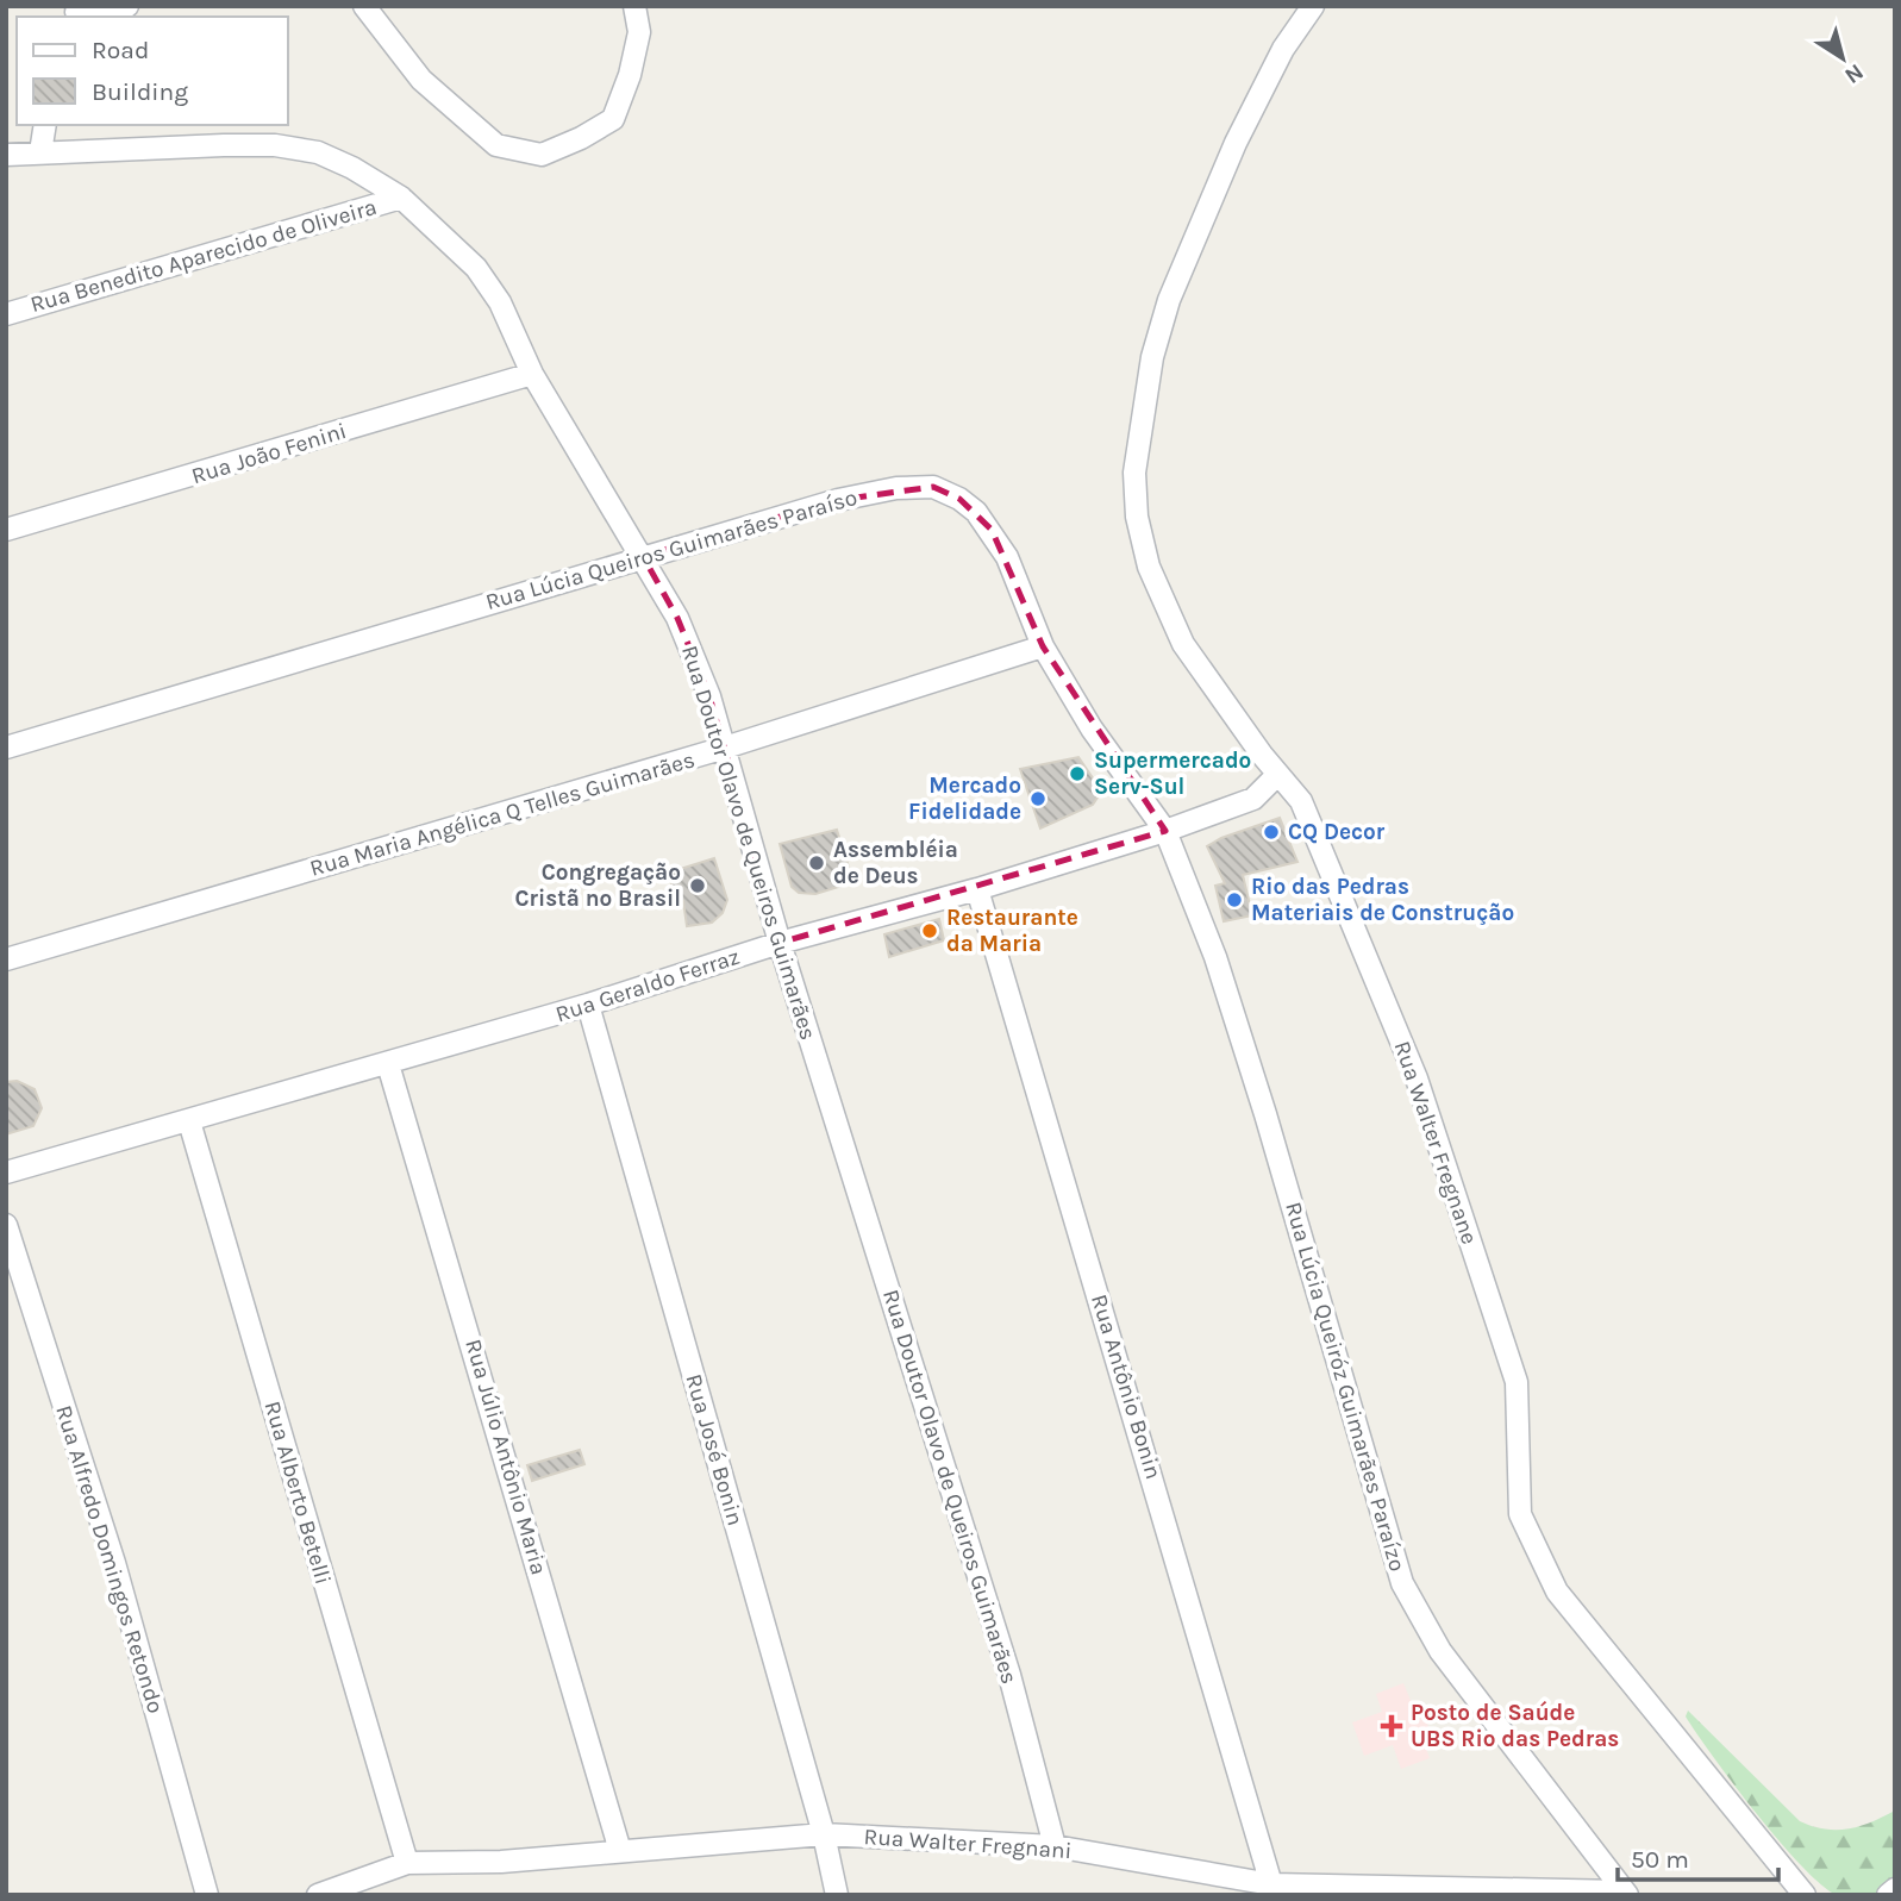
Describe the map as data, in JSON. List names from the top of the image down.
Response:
{
  "streets": {
    "street": [
      "Rua Benedito Aparecido de Oliveira",
      "Rua João Fenini",
      "Rua Lúcia Queiros Guimarães Paraíso",
      "Rua Maria Angélica Q Telles Guimarães",
      "Rua Doutor Olavo de Queiros Guimarães",
      "Rua Geraldo Ferraz",
      "Rua Walter Fregnane",
      "Rua Antônio Bonin",
      "Rua Lúcia Queiróz Guimarães Paraízo",
      "Rua José Bonin",
      "Rua Júlio Antônio Maria",
      "Rua Alberto Betelli",
      "Rua Alfredo Domingos Retondo",
      "Rua Walter Fregnani"
    ]
  },
  "crossings": [
    ["Rua Benedito Aparecido de Oliveira", "Rua Doutor Olavo de Queiros Guimarães"],
    ["Rua João Fenini", "Rua Doutor Olavo de Queiros Guimarães"],
    ["Rua Lúcia Queiros Guimarães Paraíso", "Rua Maria Angélica Q Telles Guimarães"],
    ["Rua Lúcia Queiros Guimarães Paraíso", "Rua Doutor Olavo de Queiros Guimarães"],
    ["Rua Lúcia Queiros Guimarães Paraíso", "Rua Geraldo Ferraz"],
    ["Rua Lúcia Queiros Guimarães Paraíso", "Rua Lúcia Queiróz Guimarães Paraízo"],
    ["Rua Maria Angélica Q Telles Guimarães", "Rua Doutor Olavo de Queiros Guimarães"],
    ["Rua Doutor Olavo de Queiros Guimarães", "Rua Geraldo Ferraz"],
    ["Rua Doutor Olavo de Queiros Guimarães", "Rua Walter Fregnani"],
    ["Rua Geraldo Ferraz", "Rua Walter Fregnane"],
    ["Rua Geraldo Ferraz", "Rua Antônio Bonin"],
    ["Rua Geraldo Ferraz", "Rua Lúcia Queiróz Guimarães Paraízo"],
    ["Rua Geraldo Ferraz", "Rua José Bonin"],
    ["Rua Geraldo Ferraz", "Rua Júlio Antônio Maria"],
    ["Rua Geraldo Ferraz", "Rua Alberto Betelli"],
    ["Rua Antônio Bonin", "Rua Walter Fregnani"],
    ["Rua Lúcia Queiróz Guimarães Paraízo", "Rua Walter Fregnani"],
    ["Rua José Bonin", "Rua Walter Fregnani"],
    ["Rua Júlio Antônio Maria", "Rua Walter Fregnani"],
    ["Rua Alberto Betelli", "Rua Walter Fregnani"]
  ],
  "places": {
    "other": [
      "Supermercado Serv-Sul",
      "Mercado Fidelidade",
      "CQ Decor",
      "Assembléia de Deus",
      "Congregação Cristã no Brasil",
      "Rio das Pedras Materiais de Construção",
      "Restaurante da Maria"
    ],
    "health": ["Posto de Saúde UBS Rio das Pedras"]
  },
  "legend": ["Road", "Building"],
  "scale_bar": "50 m",
  "north": "bottom right"
}
